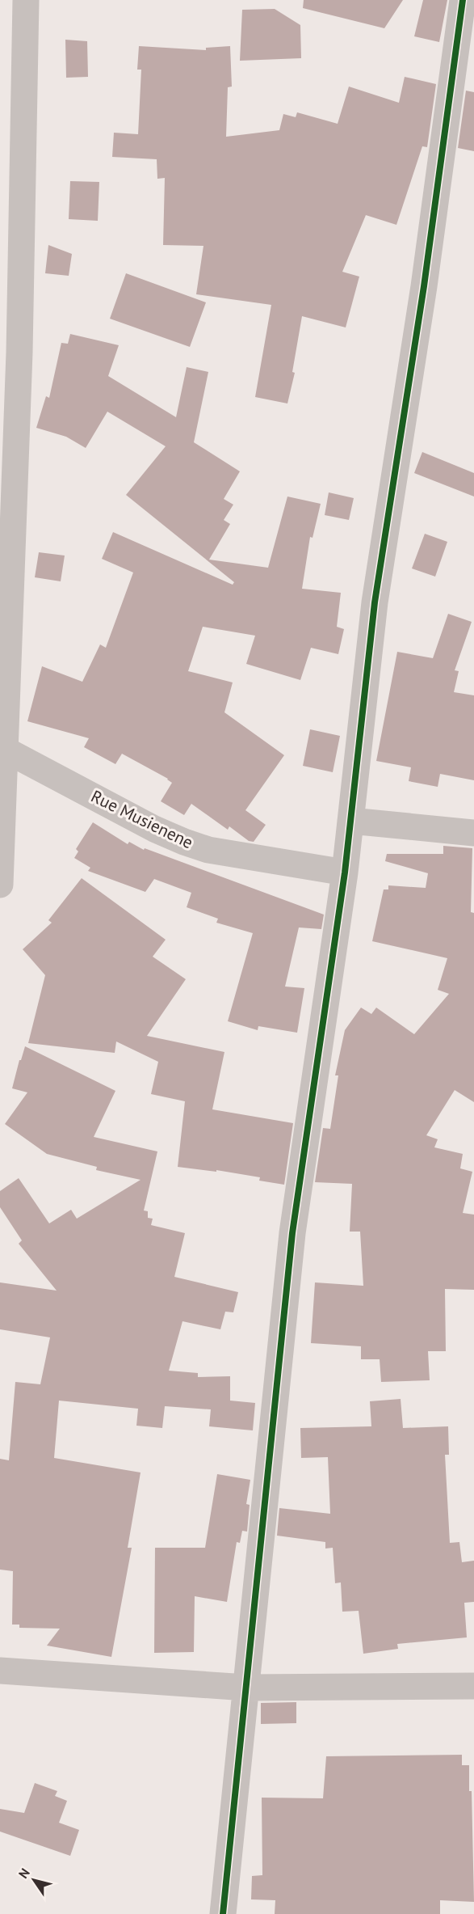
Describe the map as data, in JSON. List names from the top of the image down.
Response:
{
  "streets": {
    "street": ["Rue Musienene"]
  },
  "north": "top left"
}
